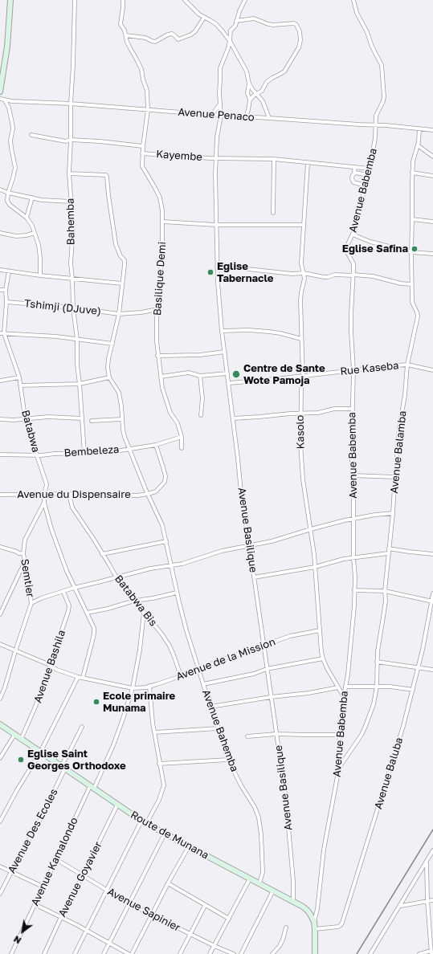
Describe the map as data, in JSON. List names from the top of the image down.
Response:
{
  "streets": {
    "main road": ["Route de Munana"],
    "street": [
      "Avenue Penaco",
      "Kayembe",
      "Avenue Babemba",
      "Bahemba",
      "Basilique Demi",
      "Tshimji (DJuve)",
      "Rue Kaseba",
      "Batabwa",
      "Kasolo",
      "Bembeleza",
      "Avenue Balamba",
      "Avenue du Dispensaire",
      "Avenue Basilique",
      "Semtier",
      "Batabwa Bis",
      "Avenue de la Mission",
      "Avenue Bashila",
      "Avenue Bahemba",
      "Avenue Baluba",
      "Avenue Des Ecoles",
      "Avenue Kamalondo",
      "Avenue Goyavier",
      "Avenue Sapinier"
    ]
  },
  "crossings": [
    ["Avenue Penaco", "Avenue Babemba"],
    ["Avenue Penaco", "Bahemba"],
    ["Avenue Penaco", "Basilique Demi"],
    ["Avenue Penaco", "Avenue Balamba"],
    ["Avenue Penaco", "Avenue Basilique"],
    ["Kayembe", "Avenue Babemba"],
    ["Kayembe", "Basilique Demi"],
    ["Kayembe", "Kasolo"],
    ["Kayembe", "Avenue Basilique"],
    ["Avenue Babemba", "Rue Kaseba"],
    ["Avenue Babemba", "Kasolo"],
    ["Avenue Babemba", "Avenue Balamba"],
    ["Avenue Babemba", "Route de Munana"],
    ["Bahemba", "Tshimji (DJuve)"],
    ["Bahemba", "Bembeleza"],
    ["Basilique Demi", "Tshimji (DJuve)"],
    ["Basilique Demi", "Bembeleza"],
    ["Tshimji (DJuve)", "Batabwa"],
    ["Rue Kaseba", "Kasolo"],
    ["Rue Kaseba", "Avenue Balamba"],
    ["Rue Kaseba", "Avenue Basilique"],
    ["Batabwa", "Bembeleza"],
    ["Batabwa", "Avenue du Dispensaire"],
    ["Batabwa", "Semtier"],
    ["Batabwa", "Avenue de la Mission"],
    ["Kasolo", "Avenue de la Mission"],
    ["Bembeleza", "Avenue Bahemba"],
    ["Avenue du Dispensaire", "Batabwa Bis"],
    ["Avenue du Dispensaire", "Avenue Bahemba"],
    ["Avenue Basilique", "Avenue de la Mission"],
    ["Avenue Basilique", "Route de Munana"],
    ["Batabwa Bis", "Avenue de la Mission"],
    ["Batabwa Bis", "Avenue Kamalondo"],
    ["Avenue de la Mission", "Avenue Bahemba"],
    ["Avenue de la Mission", "Avenue Kamalondo"],
    ["Avenue Bashila", "Route de Munana"],
    ["Avenue Bahemba", "Route de Munana"],
    ["Avenue Baluba", "Route de Munana"],
    ["Avenue Des Ecoles", "Route de Munana"],
    ["Route de Munana", "Avenue Kamalondo"],
    ["Route de Munana", "Avenue Goyavier"],
    ["Avenue Kamalondo", "Avenue Sapinier"],
    ["Avenue Goyavier", "Avenue Sapinier"]
  ],
  "places": [
    "Eglise Safina",
    "Eglise Tabernacle",
    "Centre de Sante Wote Pamoja",
    "Ecole primaire Munama",
    "Eglise Saint Georges Orthodoxe"
  ],
  "north": "bottom left"
}
